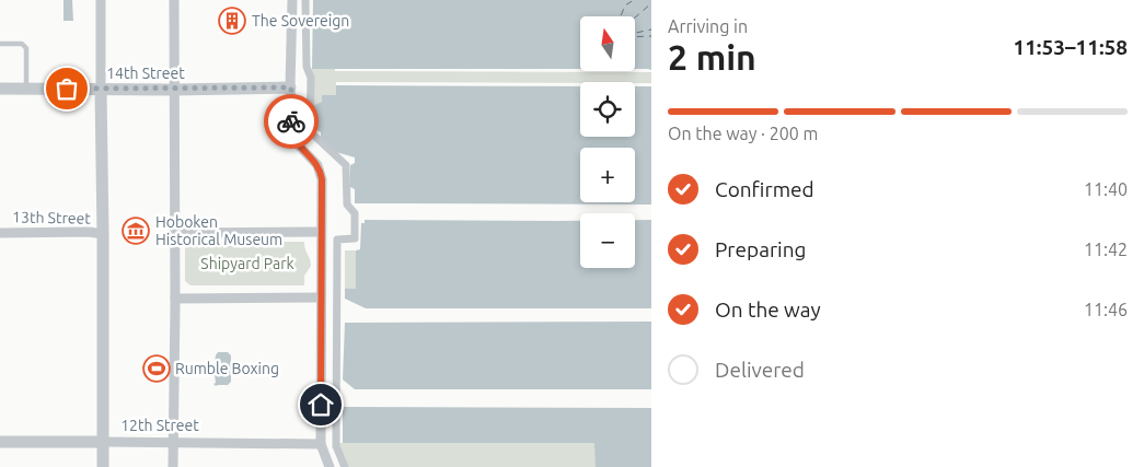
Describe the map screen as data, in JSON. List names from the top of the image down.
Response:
{
  "streets": {
    "street": ["14th Street", "13th Street", "12th Street"]
  },
  "parks": ["Shipyard Park"],
  "places": {
    "building": ["The Sovereign"],
    "museum": ["Hoboken Historical Museum"],
    "sports": ["Rumble Boxing"]
  },
  "north": "top",
  "page": {
    "heading": ["2 min", "Arriving in", "11:53–11:58"],
    "map_buttons": ["+", "−"],
    "bar": "On the way · 200 m",
    "list": [
      ["Confirmed", "11:40"],
      ["Preparing", "11:42"],
      ["On the way", "11:46"],
      "Delivered"
    ]
  }
}
